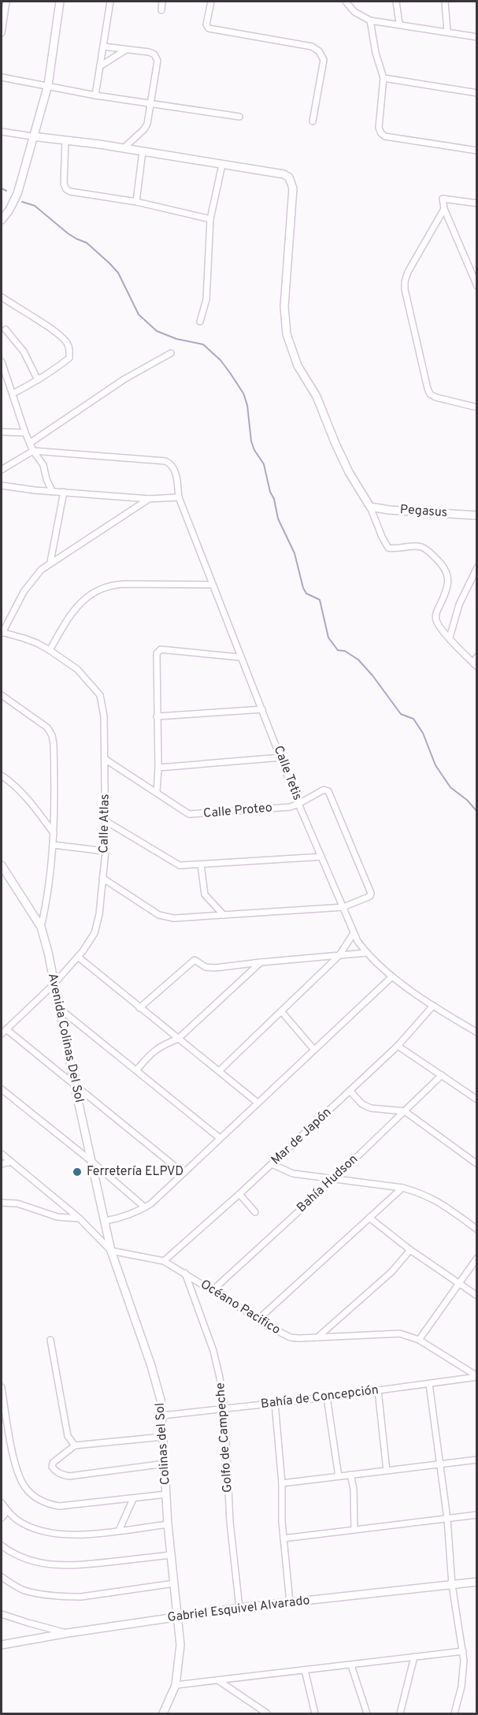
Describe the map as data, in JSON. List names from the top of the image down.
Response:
{
  "streets": {
    "street": [
      "Pegasus",
      "Calle Tetis",
      "Calle Proteo",
      "Calle Atlas",
      "Avenida Colinas Del Sol",
      "Mar de Japón",
      "Bahía Hudson",
      "Océano Pacifico",
      "Bahía de Concepción",
      "Golfo de Campeche",
      "Colinas del Sol",
      "Gabriel Esquivel Alvarado"
    ]
  },
  "crossings": [
    ["Calle Tetis", "Calle Proteo"],
    ["Calle Tetis", "Mar de Japón"],
    ["Calle Proteo", "Calle Atlas"],
    ["Calle Atlas", "Avenida Colinas Del Sol"],
    ["Avenida Colinas Del Sol", "Colinas del Sol"],
    ["Mar de Japón", "Océano Pacifico"],
    ["Bahía Hudson", "Océano Pacifico"],
    ["Océano Pacifico", "Bahía de Concepción"],
    ["Océano Pacifico", "Golfo de Campeche"],
    ["Océano Pacifico", "Colinas del Sol"],
    ["Bahía de Concepción", "Golfo de Campeche"],
    ["Bahía de Concepción", "Colinas del Sol"],
    ["Golfo de Campeche", "Gabriel Esquivel Alvarado"],
    ["Colinas del Sol", "Gabriel Esquivel Alvarado"]
  ],
  "places": ["Ferretería ELPVD"]
}
